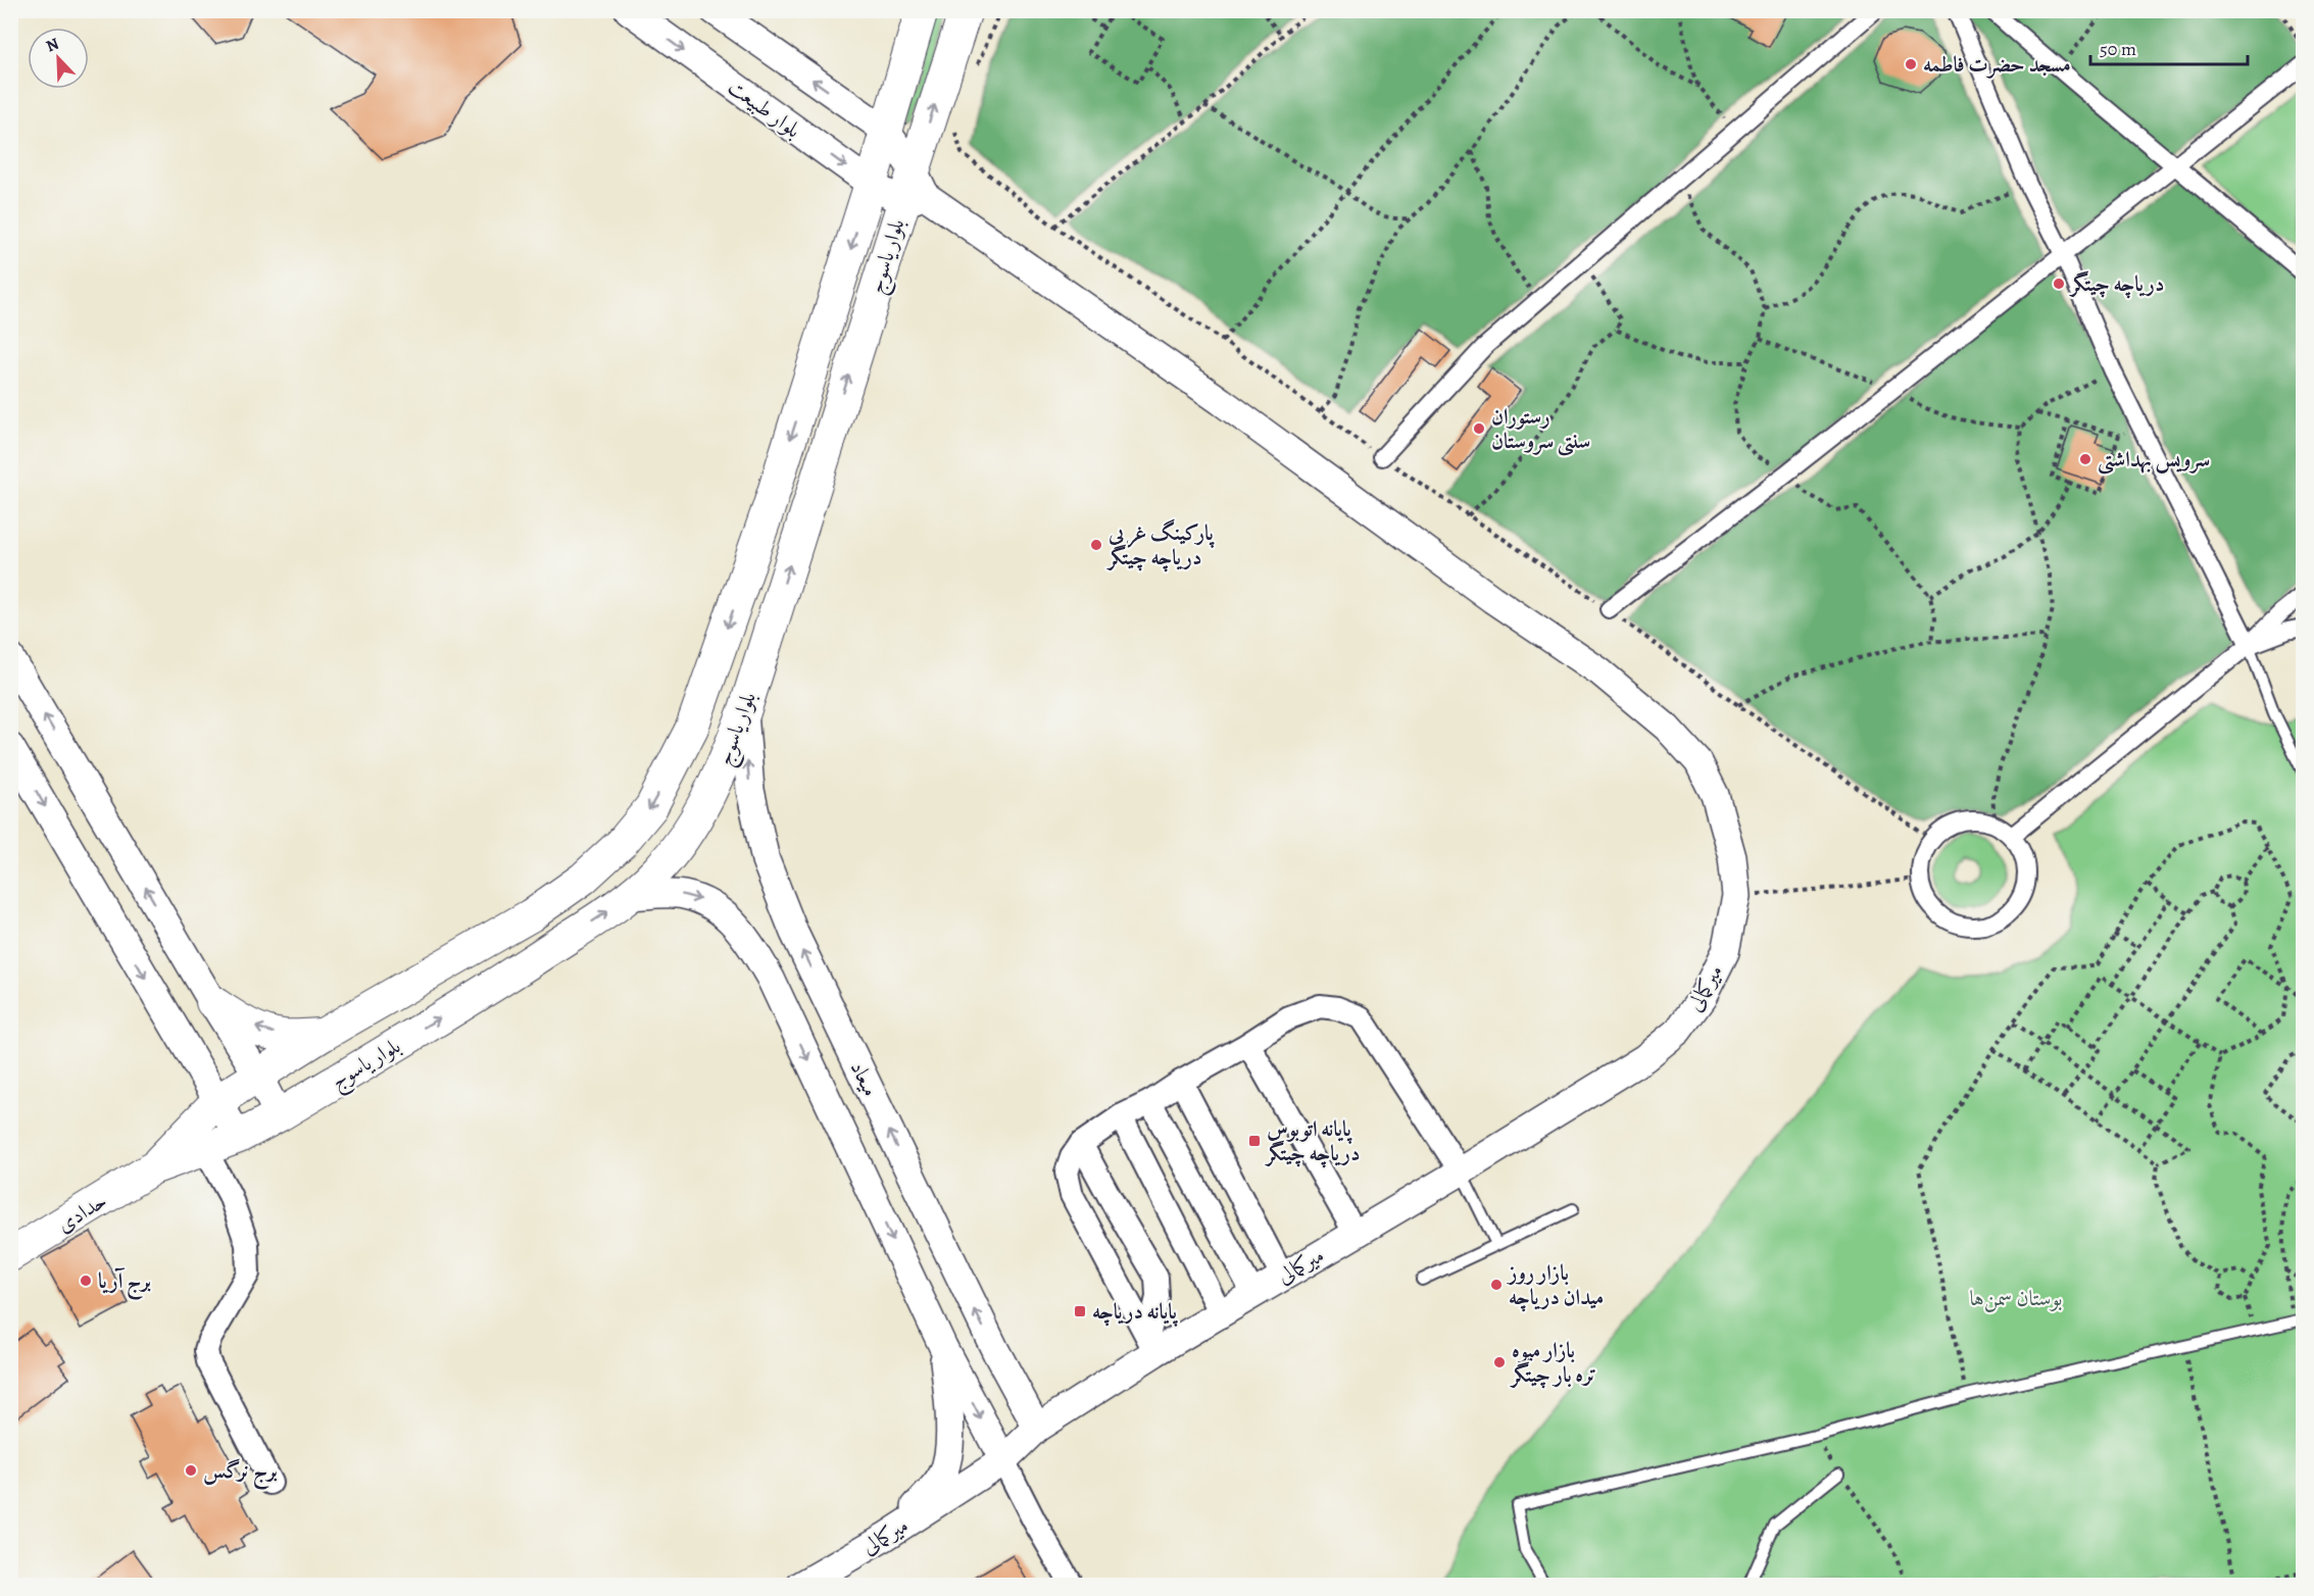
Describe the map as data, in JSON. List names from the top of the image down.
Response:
{
  "streets": {
    "main road": ["بلوار یاسوج", "حدادی"],
    "street": ["بلوار طبیعت", "میرکمالی", "میعاد"]
  },
  "crossings": [
    ["بلوار طبیعت", "بلوار یاسوج"],
    ["بلوار طبیعت", "میرکمالی"],
    ["بلوار یاسوج", "میرکمالی"],
    ["بلوار یاسوج", "میعاد"],
    ["بلوار یاسوج", "حدادی"],
    ["میرکمالی", "میعاد"]
  ],
  "parks": ["بوستان سمن‌ها"],
  "places": {
    "other": [
      "مسجد حضرت فاطمه",
      "دریاچه چیتگر",
      "رستوران سنتی سروستان",
      "سرویس بهداشتی",
      "پارکینگ غربی دریاچه چیتگر",
      "برج آریا",
      "بازار روز میدان دریاچه",
      "بازار میوه تره بار چیتگر",
      "برج نرگس"
    ],
    "transit": ["پایانه اتوبوس دریاچه چیتگر", "پایانه دریاچه"]
  },
  "scale_bar": "50 m",
  "north": "top left"
}
